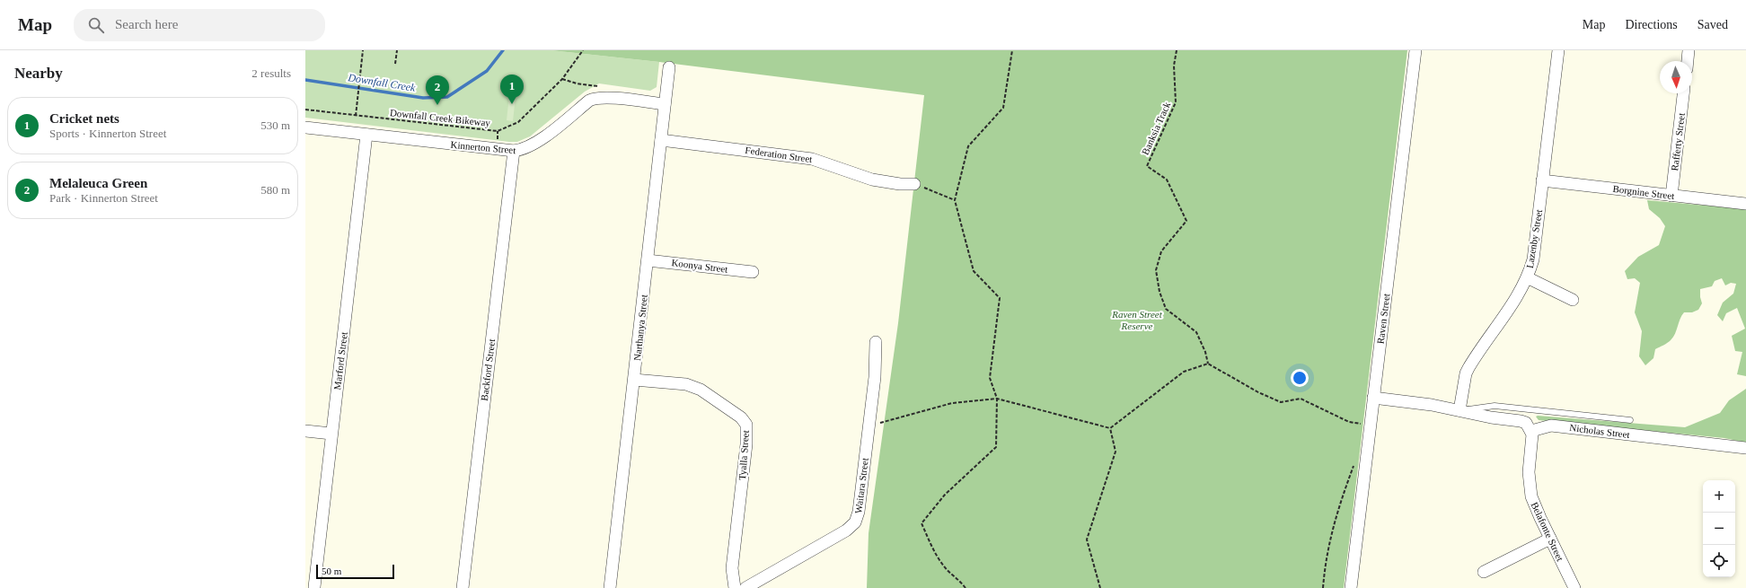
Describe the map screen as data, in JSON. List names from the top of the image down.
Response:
{
  "streets": {
    "street": [
      "Rafferty Street",
      "Kinnerton Street",
      "Federation Street",
      "Borgnine Street",
      "Lazenby Street",
      "Koonya Street",
      "Raven Street",
      "Narthanya Street",
      "Marford Street",
      "Backford Street",
      "Nicholas Street",
      "Tyalla Street",
      "Waitara Street",
      "Belafonte Street"
    ],
    "path": ["Downfall Creek Bikeway", "Banksia Track"]
  },
  "crossings": [
    ["Rafferty Street", "Borgnine Street"],
    ["Kinnerton Street", "Narthanya Street"],
    ["Kinnerton Street", "Marford Street"],
    ["Kinnerton Street", "Backford Street"],
    ["Federation Street", "Narthanya Street"],
    ["Borgnine Street", "Lazenby Street"],
    ["Lazenby Street", "Nicholas Street"],
    ["Koonya Street", "Narthanya Street"],
    ["Raven Street", "Nicholas Street"],
    ["Narthanya Street", "Tyalla Street"],
    ["Nicholas Street", "Belafonte Street"]
  ],
  "water": ["Downfall Creek"],
  "parks": ["Raven Street Reserve"],
  "scale_bar": "50 m",
  "north": "bottom",
  "page": {
    "header": "Map",
    "search": "Search here",
    "nav": ["Map", "Directions", "Saved"],
    "heading": ["Nearby", "2 results"],
    "pins": ["1", "2"],
    "list": [
      {
        "mark": "1",
        "name": "Cricket nets",
        "note": "Sports · Kinnerton Street",
        "value": "530 m"
      },
      {
        "mark": "2",
        "name": "Melaleuca Green",
        "note": "Park · Kinnerton Street",
        "value": "580 m"
      }
    ],
    "map_buttons": ["+", "−"],
    "scale": "50 m"
  }
}
